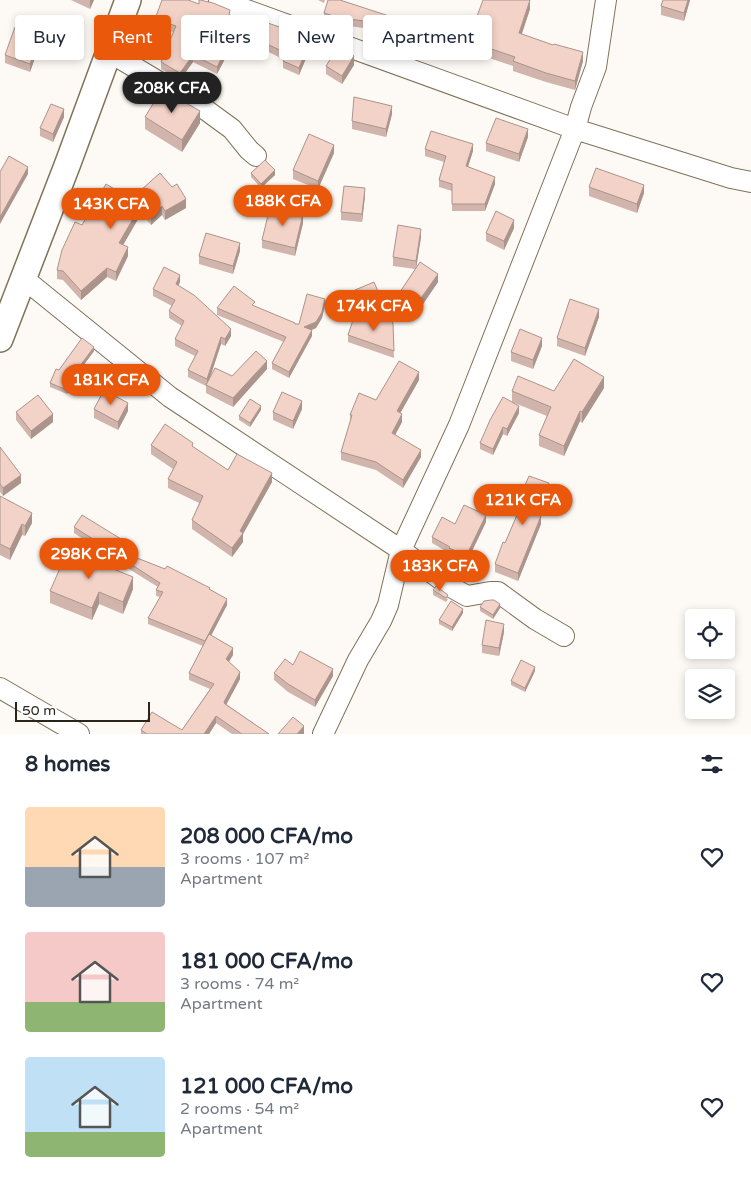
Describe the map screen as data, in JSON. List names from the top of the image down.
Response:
{
  "scale_bar": "50 m",
  "page": {
    "chip": [
      "Buy",
      "Rent",
      "Filters",
      "New",
      "Apartment"
    ],
    "price": [
      "208K CFA",
      "188K CFA",
      "143K CFA",
      "174K CFA",
      "181K CFA",
      "121K CFA",
      "298K CFA",
      "183K CFA"
    ],
    "scale": "50 m",
    "heading": "8 homes",
    "list": [
      {
        "name": "208 000 CFA/mo",
        "note": "3 rooms · 107 m² · Apartment"
      },
      {
        "name": "181 000 CFA/mo",
        "note": "3 rooms · 74 m² · Apartment"
      },
      {
        "name": "121 000 CFA/mo",
        "note": "2 rooms · 54 m² · Apartment"
      }
    ]
  }
}
